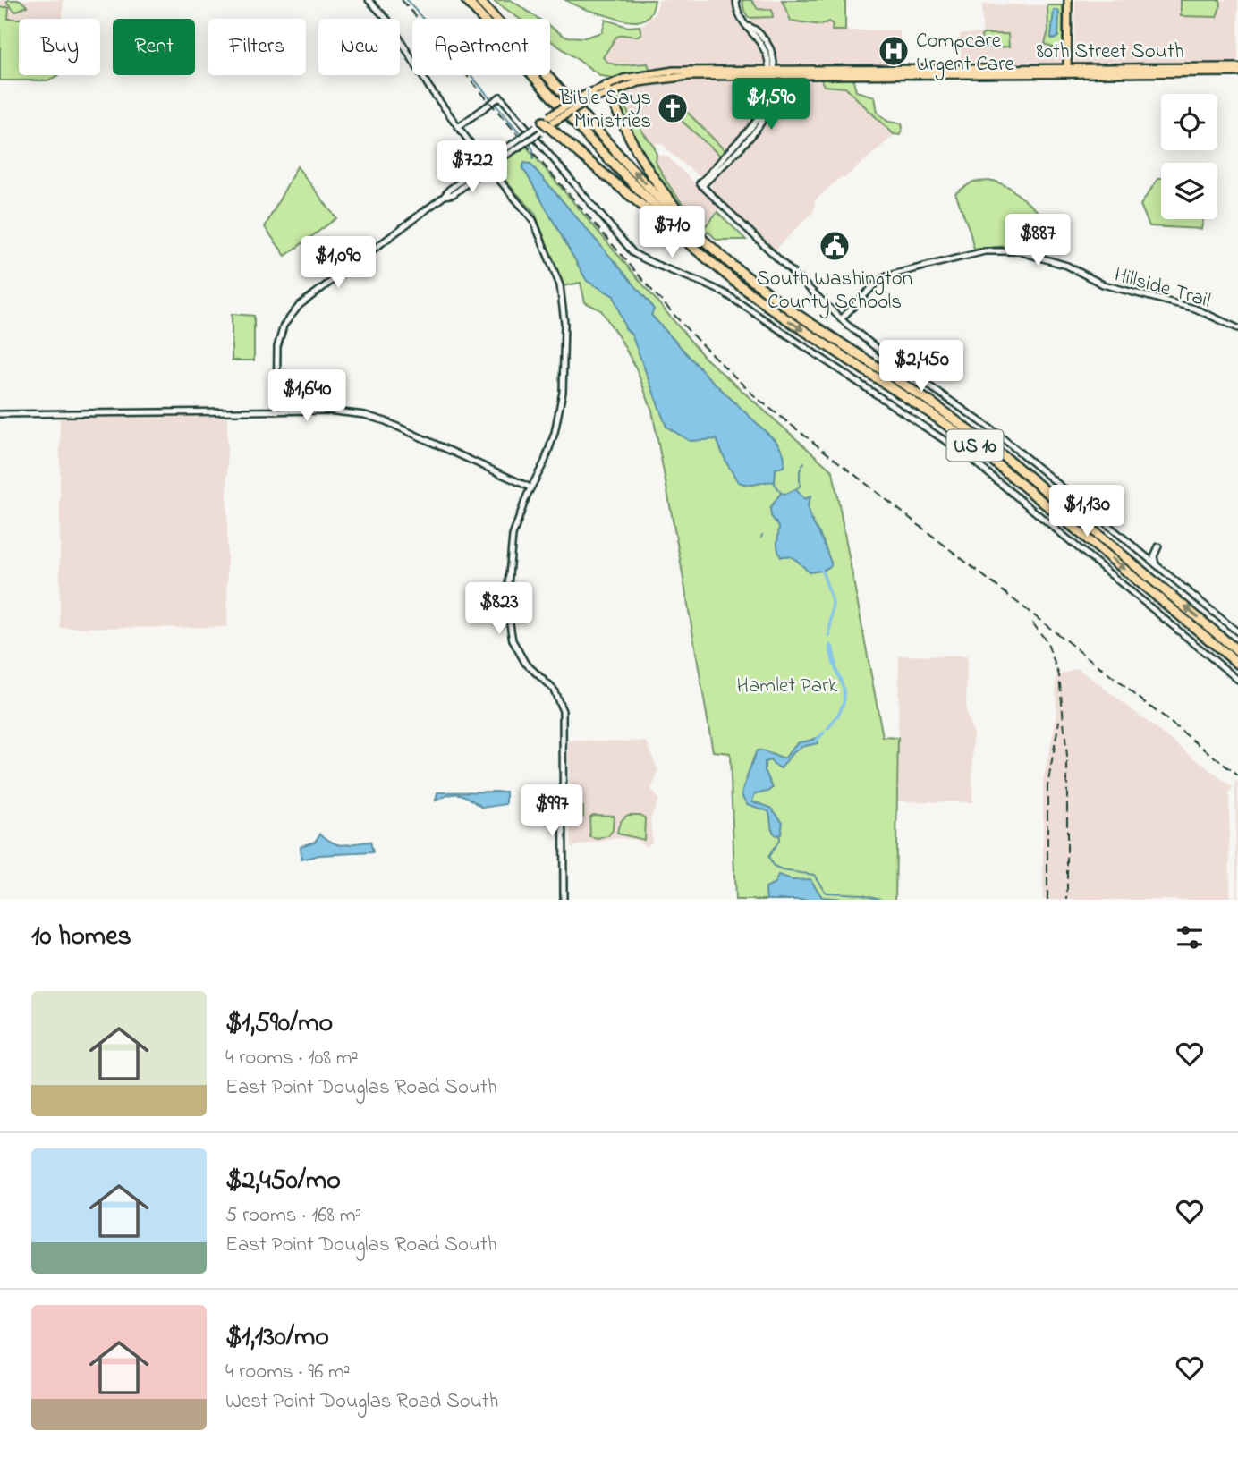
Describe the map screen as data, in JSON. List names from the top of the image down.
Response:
{
  "streets": {
    "highway": ["US 10"],
    "main road": ["80th Street South"],
    "street": ["Hillside Trail"]
  },
  "parks": ["Hamlet Park"],
  "places": {
    "hospital": ["Compcare Urgent Care"],
    "church": ["Bible Says Ministries"],
    "public building": ["South Washington County Schools"]
  },
  "page": {
    "chip": [
      "Buy",
      "Rent",
      "Filters",
      "New",
      "Apartment"
    ],
    "price": [
      "$1,590",
      "$722",
      "$710",
      "$887",
      "$1,090",
      "$2,450",
      "$1,640",
      "$1,130",
      "$823",
      "$997"
    ],
    "heading": "10 homes",
    "list": [
      {
        "name": "$1,590/mo",
        "note": "4 rooms · 108 m² · East Point Douglas Road South"
      },
      {
        "name": "$2,450/mo",
        "note": "5 rooms · 168 m² · East Point Douglas Road South"
      },
      {
        "name": "$1,130/mo",
        "note": "4 rooms · 96 m² · West Point Douglas Road South"
      }
    ]
  }
}
